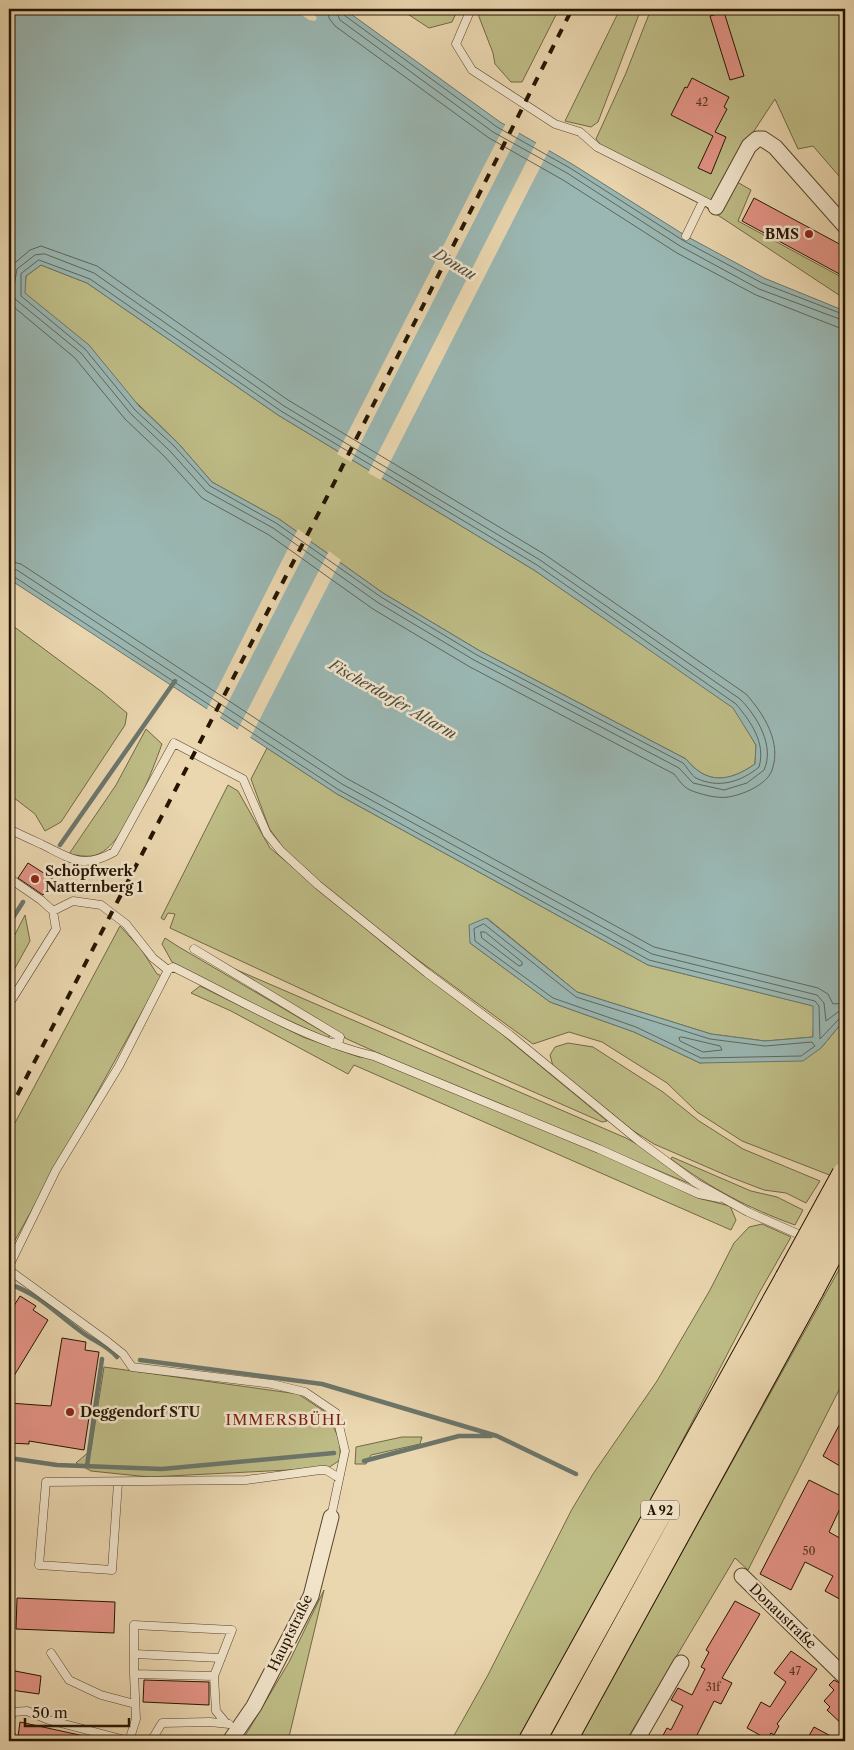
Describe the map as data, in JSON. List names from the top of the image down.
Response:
{
  "streets": {
    "highway": ["A 92"],
    "street": ["Donaustraße", "Hauptstraße"]
  },
  "districts": ["IMMERSBÜHL"],
  "water": ["Donau", "Fischerdorfer Altarm"],
  "places": ["BMS", "Schöpfwerk Natternberg 1", "Deggendorf STU"],
  "house_numbers": [
    "42",
    "50",
    "47",
    "31f"
  ],
  "scale_bar": "50 m"
}
